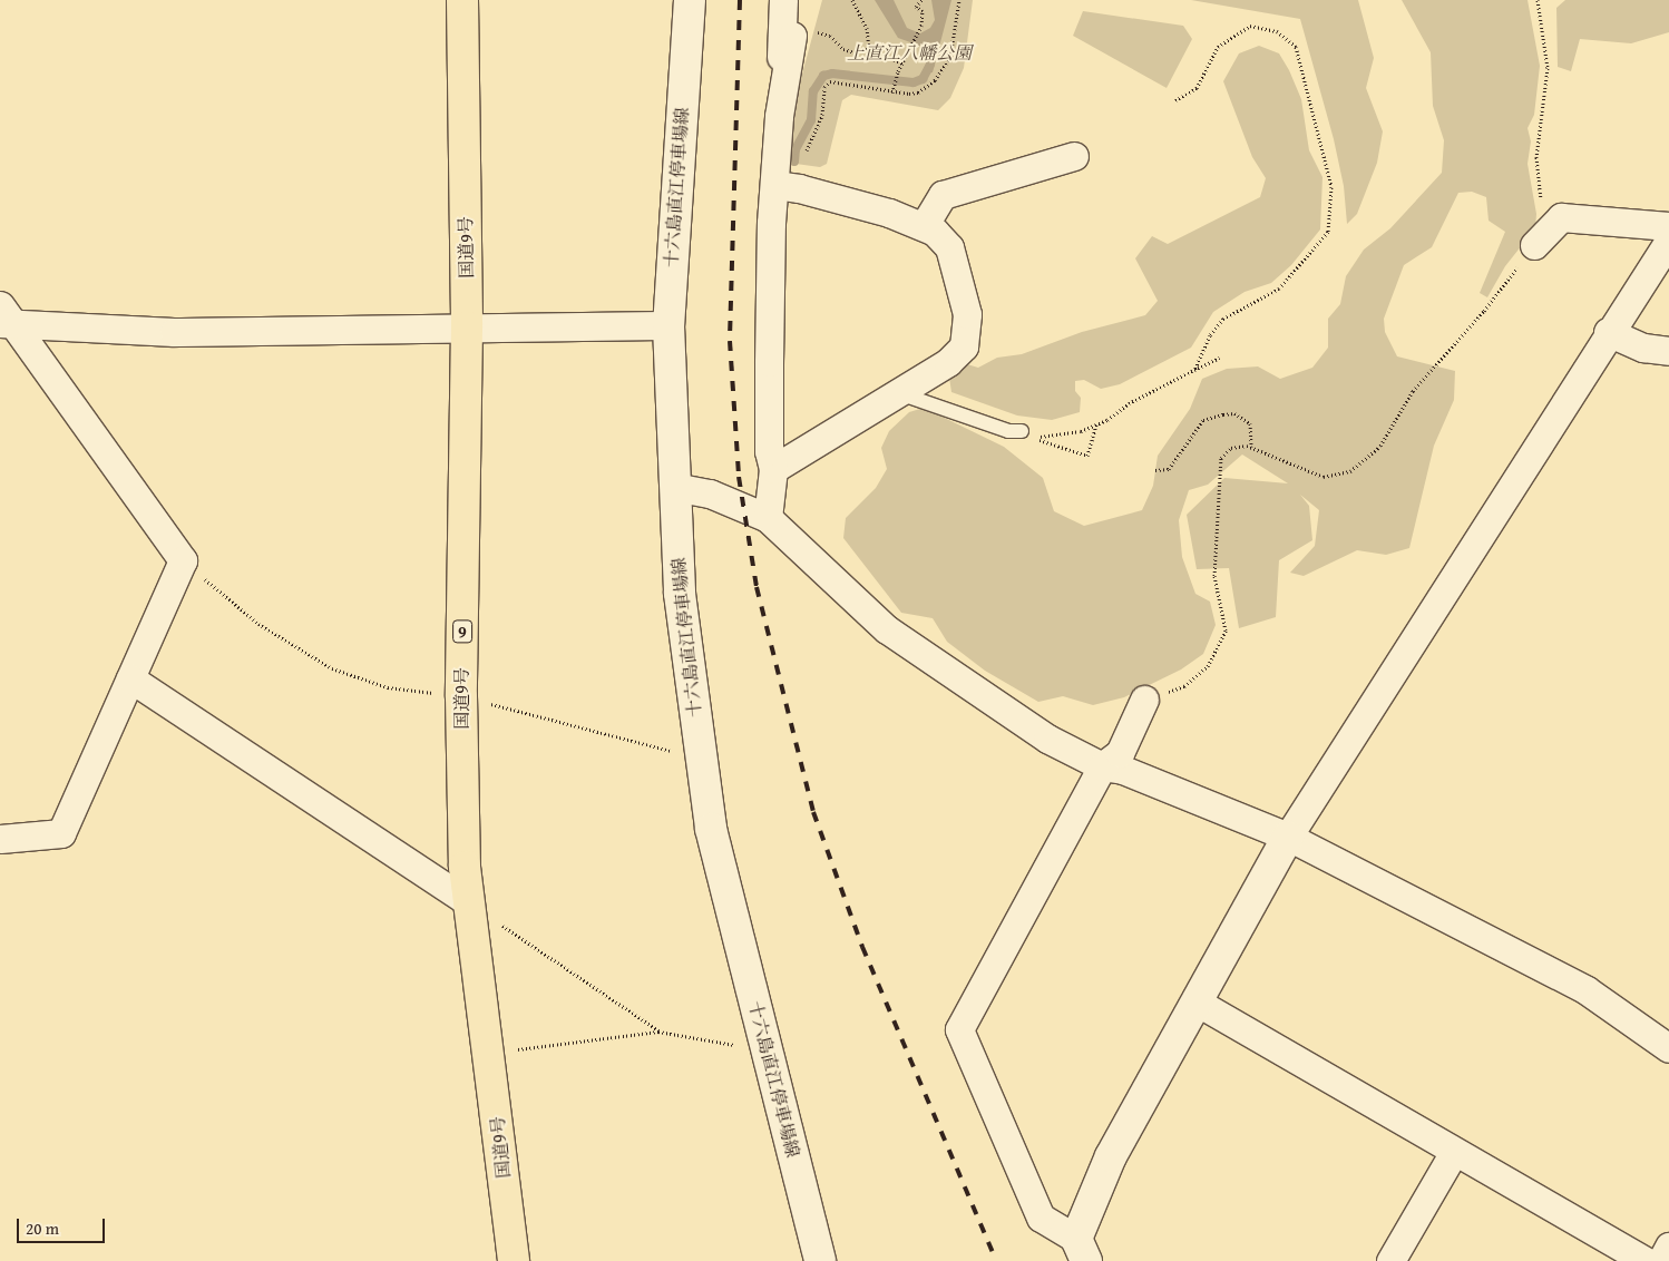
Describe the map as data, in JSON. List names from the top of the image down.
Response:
{
  "streets": {
    "highway": ["国道9号", "9"],
    "main road": ["十六島直江停車場線"]
  },
  "parks": ["上直江八幡公園"],
  "scale_bar": "20 m"
}
